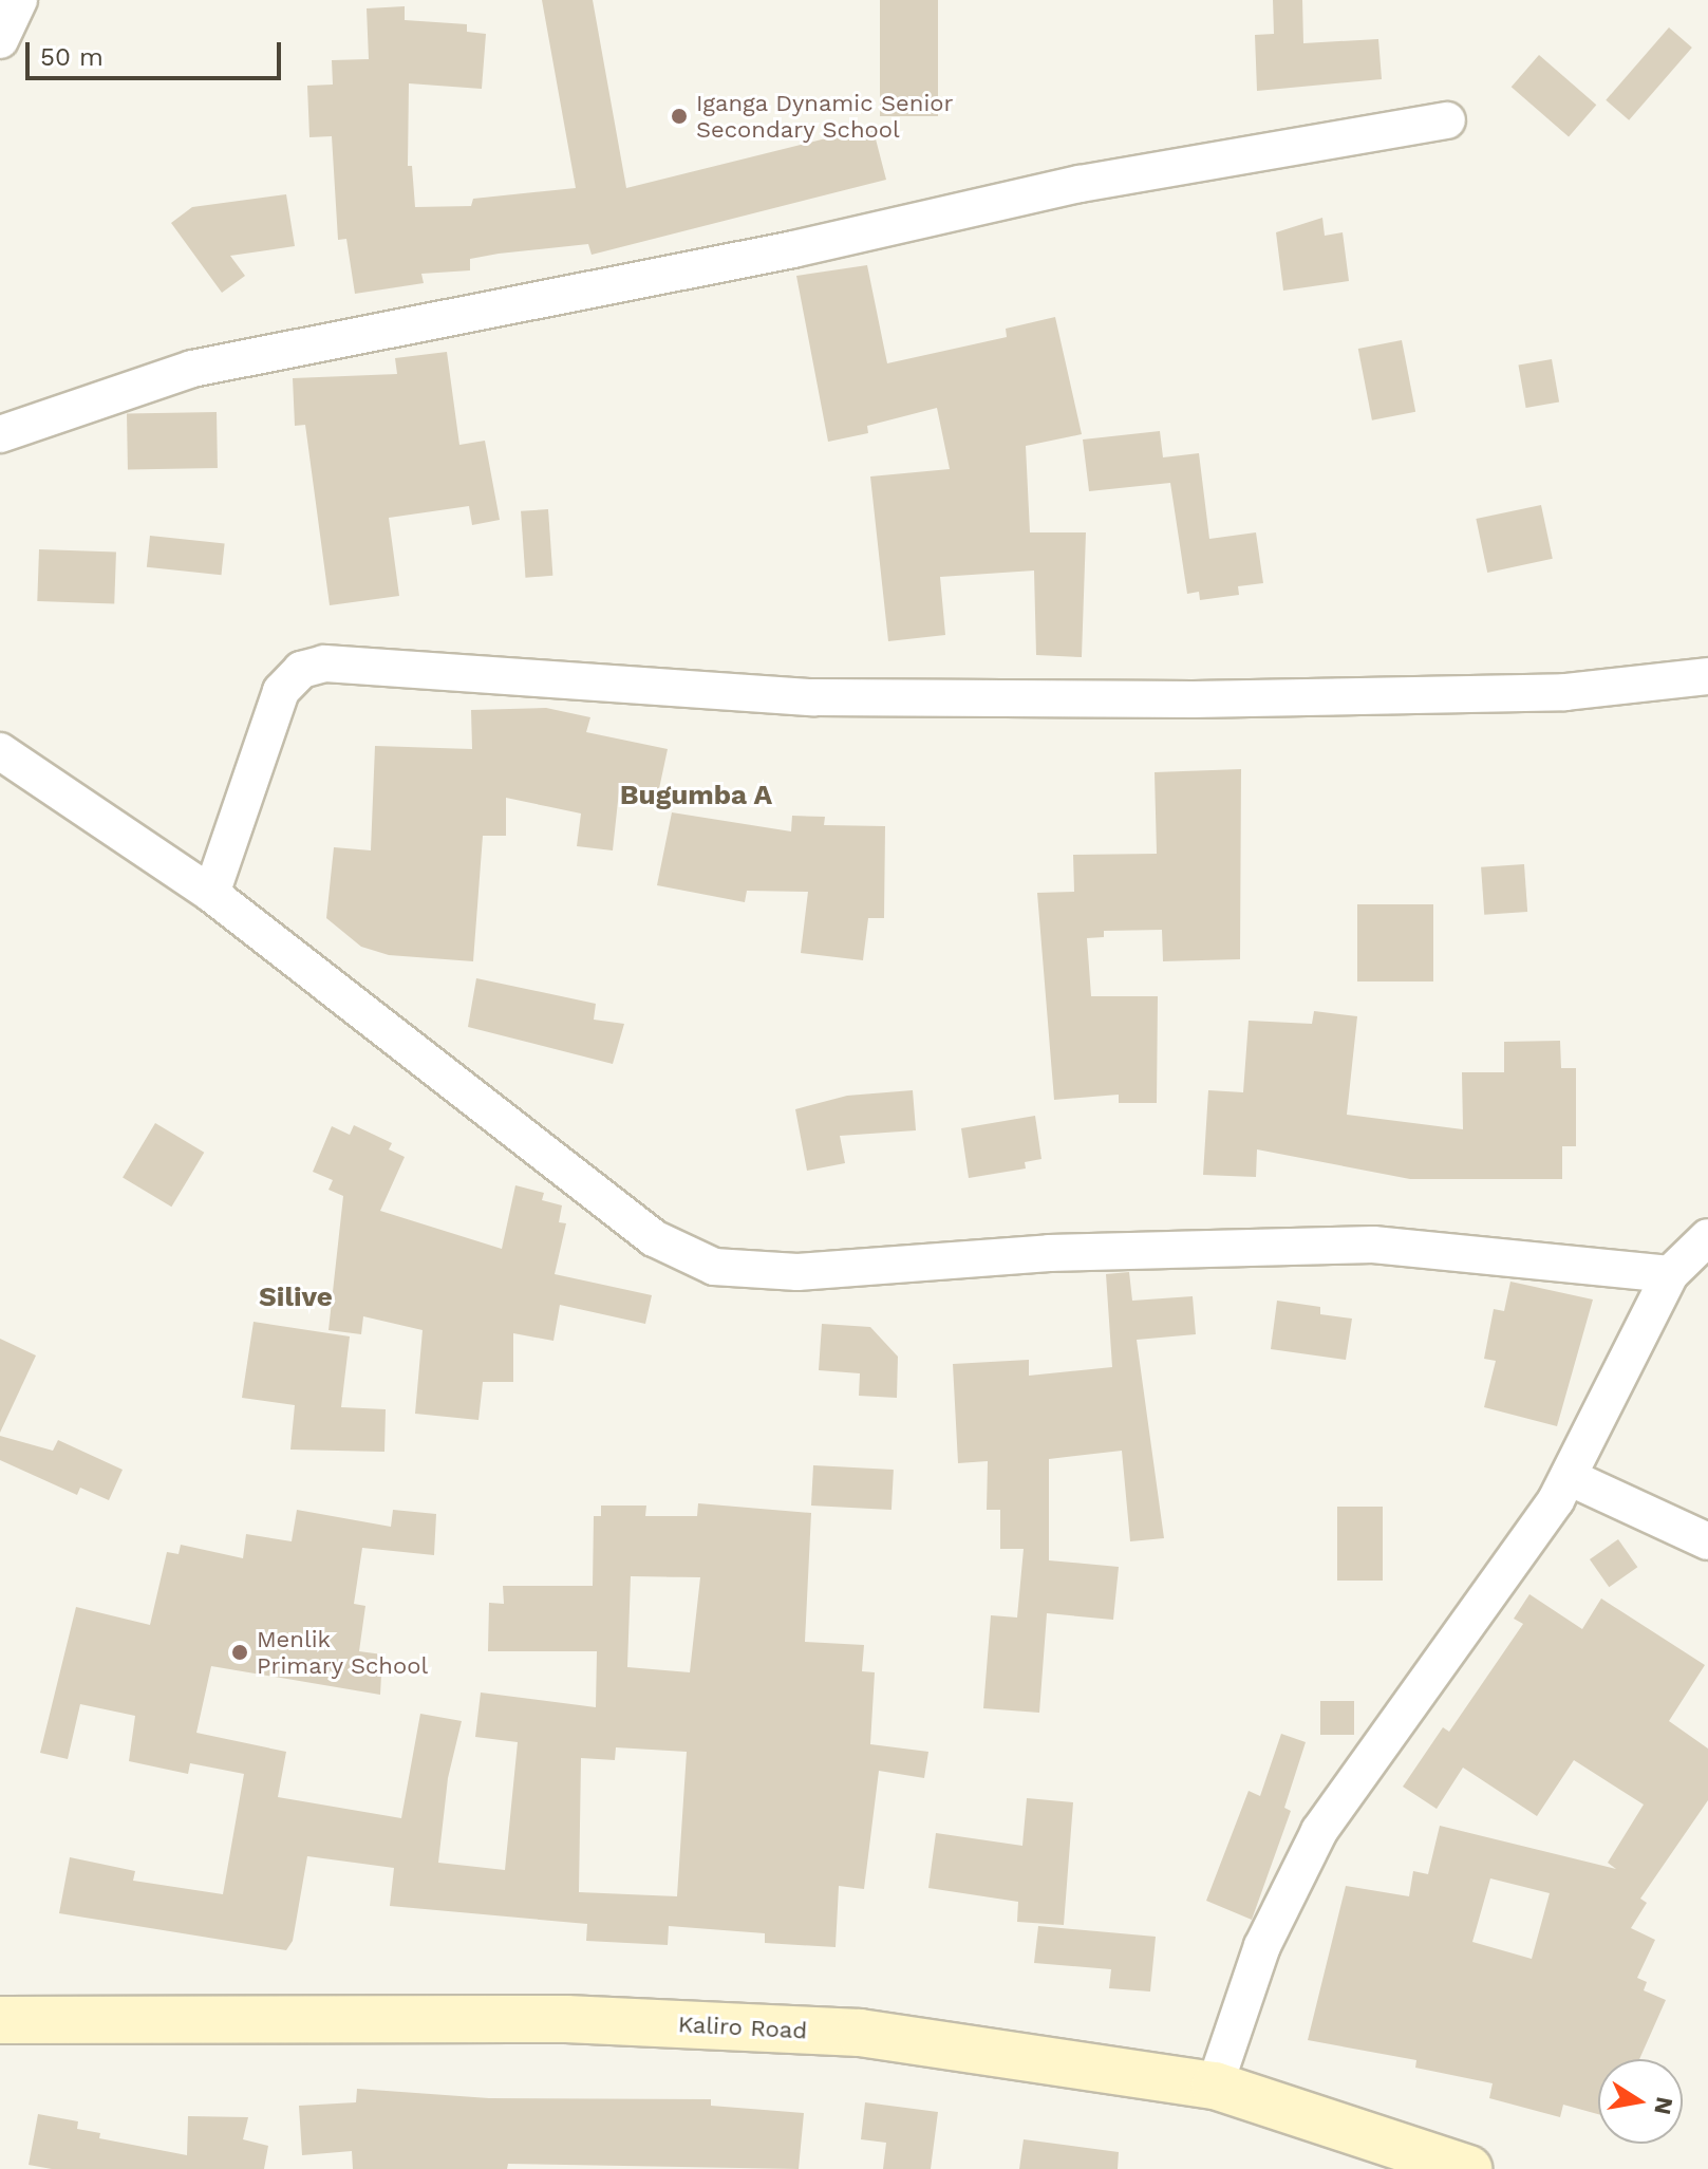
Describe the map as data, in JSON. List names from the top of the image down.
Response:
{
  "streets": {
    "main road": ["Kaliro Road"]
  },
  "districts": ["Bugumba A", "Silive"],
  "places": ["Iganga Dynamic Senior Secondary School", "Menlik Primary School"],
  "scale_bar": "50 m",
  "north": "right"
}
